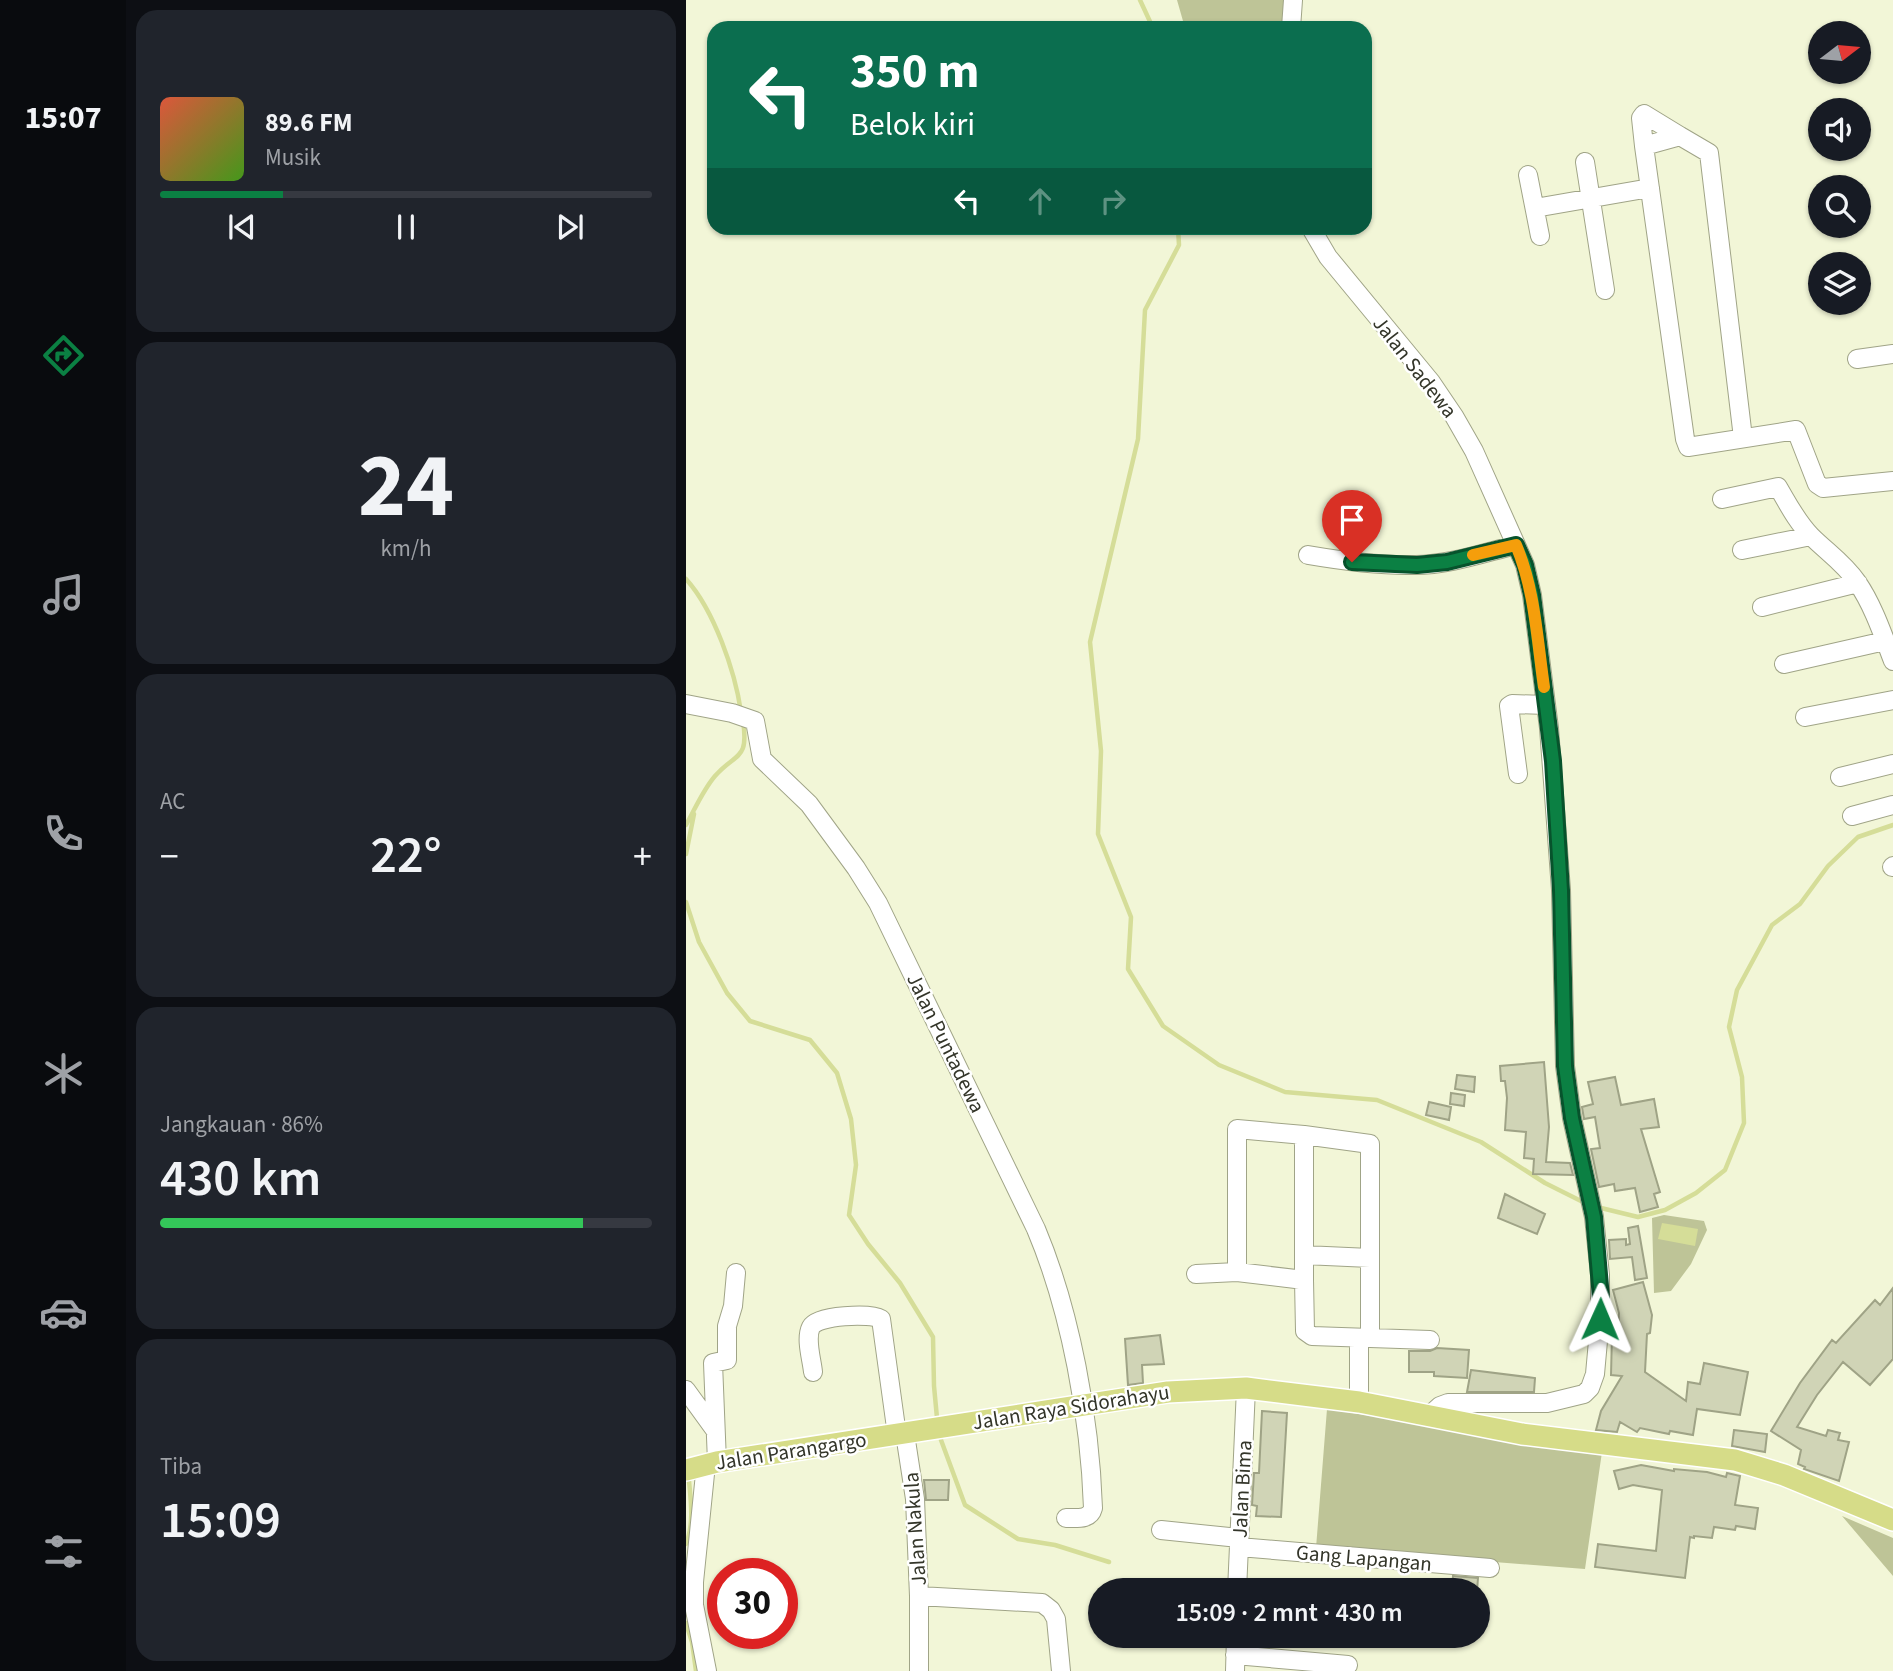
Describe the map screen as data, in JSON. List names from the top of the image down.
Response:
{
  "streets": {
    "main road": ["Jalan Raya Sidorahayu", "Jalan Parangargo"],
    "street": [
      "Jalan Sadewa",
      "Jalan Puntadewa",
      "Jalan Bima",
      "Jalan Nakula",
      "Gang Lapangan"
    ]
  },
  "crossings": [
    ["Jalan Sadewa", "Jalan Raya Sidorahayu"],
    ["Jalan Puntadewa", "Jalan Raya Sidorahayu"],
    ["Jalan Raya Sidorahayu", "Jalan Parangargo"],
    ["Jalan Raya Sidorahayu", "Jalan Bima"],
    ["Jalan Raya Sidorahayu", "Jalan Nakula"],
    ["Jalan Parangargo", "Jalan Nakula"],
    ["Jalan Bima", "Gang Lapangan"]
  ],
  "north": "right",
  "page": {
    "tabs": "15:07",
    "turn": ["350 m", "Belok kiri"],
    "song": ["89.6 FM", "Musik"],
    "tile": [
      ["24", "km/h"],
      "AC",
      ["Jangkauan · 86%", "430 km"],
      ["Tiba", "15:09"]
    ],
    "heat": ["−", "22°", "+"],
    "limit": "30",
    "trip": "15:09 · 2 mnt · 430 m"
  }
}
